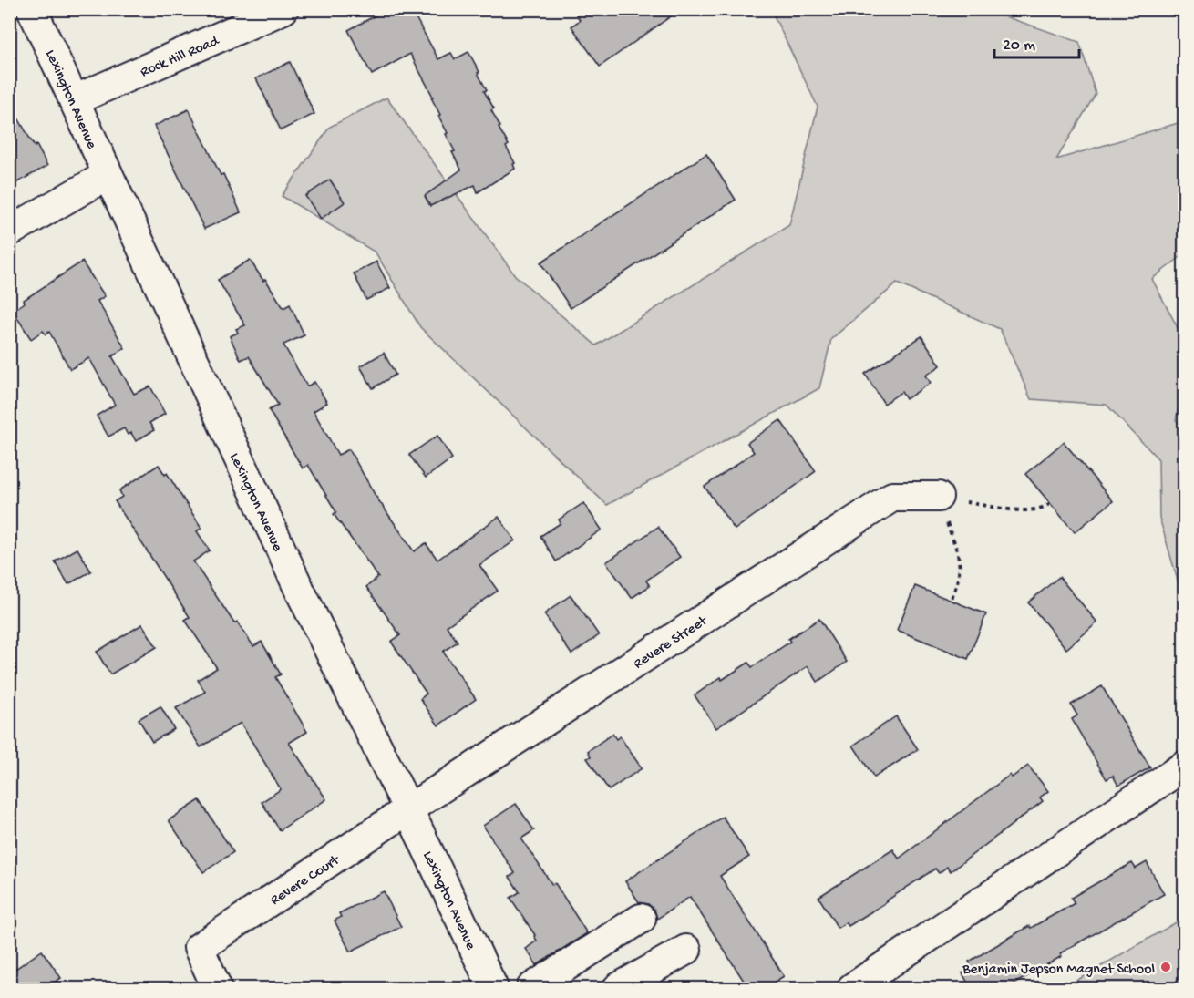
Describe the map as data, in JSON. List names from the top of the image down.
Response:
{
  "streets": {
    "street": [
      "Rock Hill Road",
      "Lexington Avenue",
      "Revere Street",
      "Revere Court"
    ]
  },
  "crossings": [
    ["Rock Hill Road", "Lexington Avenue"],
    ["Lexington Avenue", "Revere Street"],
    ["Lexington Avenue", "Revere Court"],
    ["Revere Street", "Revere Court"]
  ],
  "places": ["Benjamin Jepson Magnet School"],
  "scale_bar": "20 m"
}
